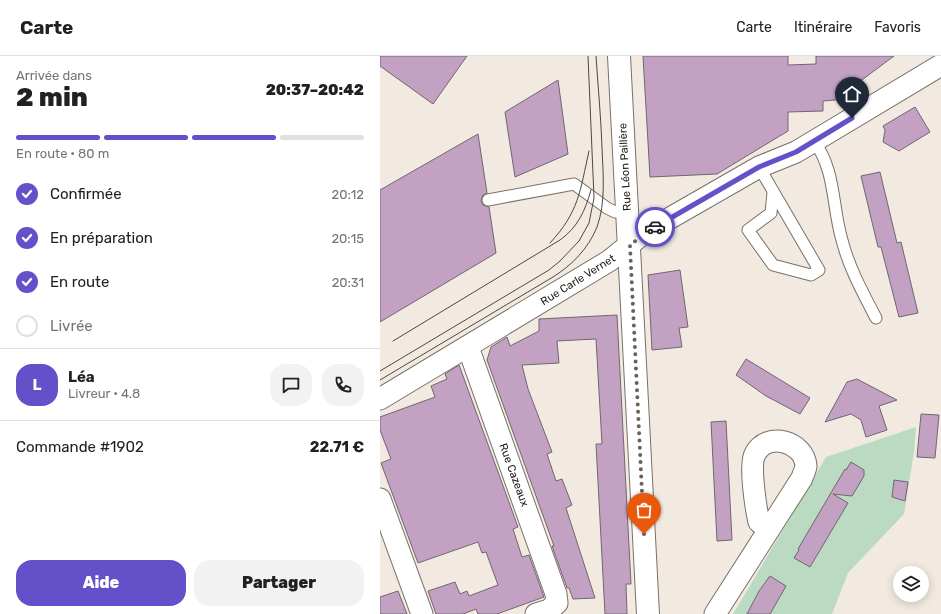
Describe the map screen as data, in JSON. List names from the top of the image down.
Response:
{
  "streets": {
    "street": ["Rue Léon Paillère", "Rue Carle Vernet", "Rue Cazeaux"]
  },
  "crossings": [
    ["Rue Léon Paillère", "Rue Carle Vernet"],
    ["Rue Carle Vernet", "Rue Cazeaux"]
  ],
  "page": {
    "header": "Carte",
    "nav": ["Carte", "Itinéraire", "Favoris"],
    "heading": ["2 min", "Arrivée dans", "20:37–20:42"],
    "panel": [
      "Léa",
      "Livreur · 4.8",
      "Commande #1902",
      "22.71 €"
    ],
    "bar": "En route · 80 m",
    "list": [
      ["Confirmée", "20:12"],
      ["En préparation", "20:15"],
      ["En route", "20:31"],
      "Livrée"
    ],
    "round": "L",
    "buttons": ["Aide", "Partager"]
  }
}
